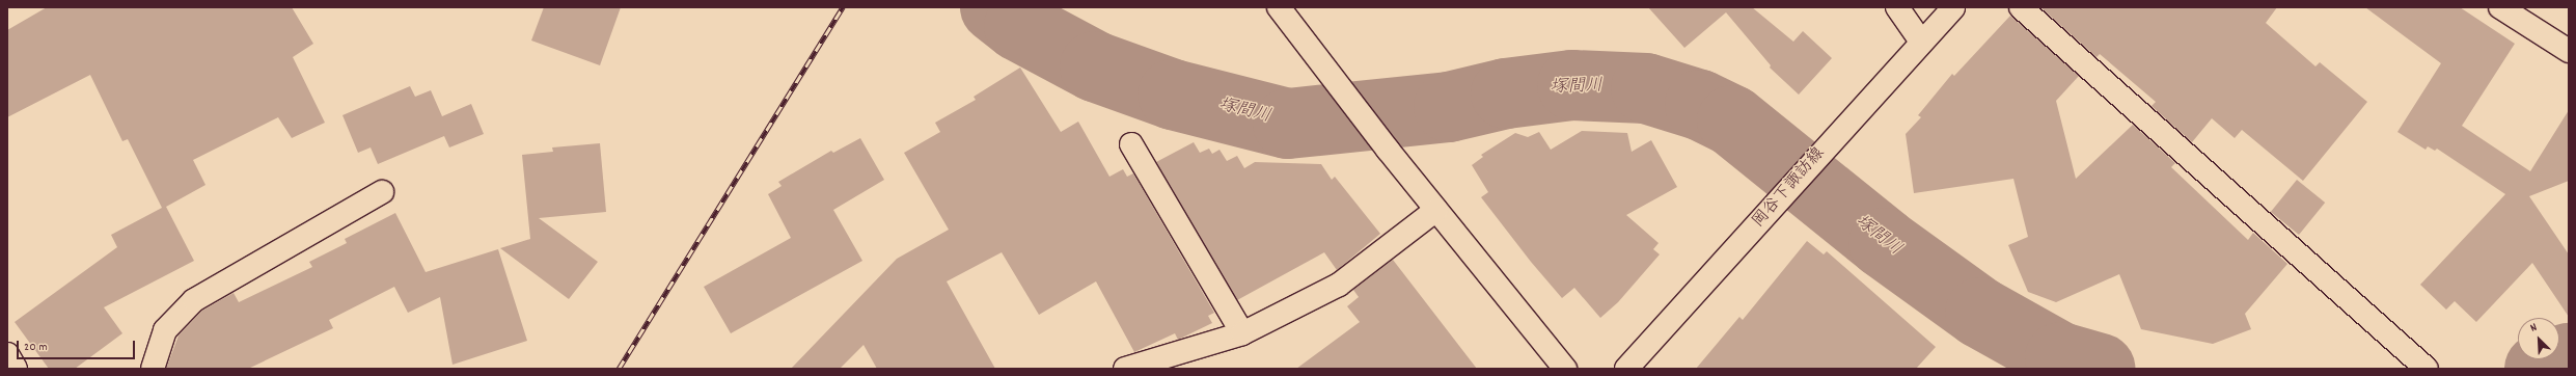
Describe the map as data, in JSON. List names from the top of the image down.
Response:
{
  "streets": {
    "street": ["岡谷下諏訪線"]
  },
  "water": ["塚間川"],
  "scale_bar": "20 m",
  "north": "top left"
}
